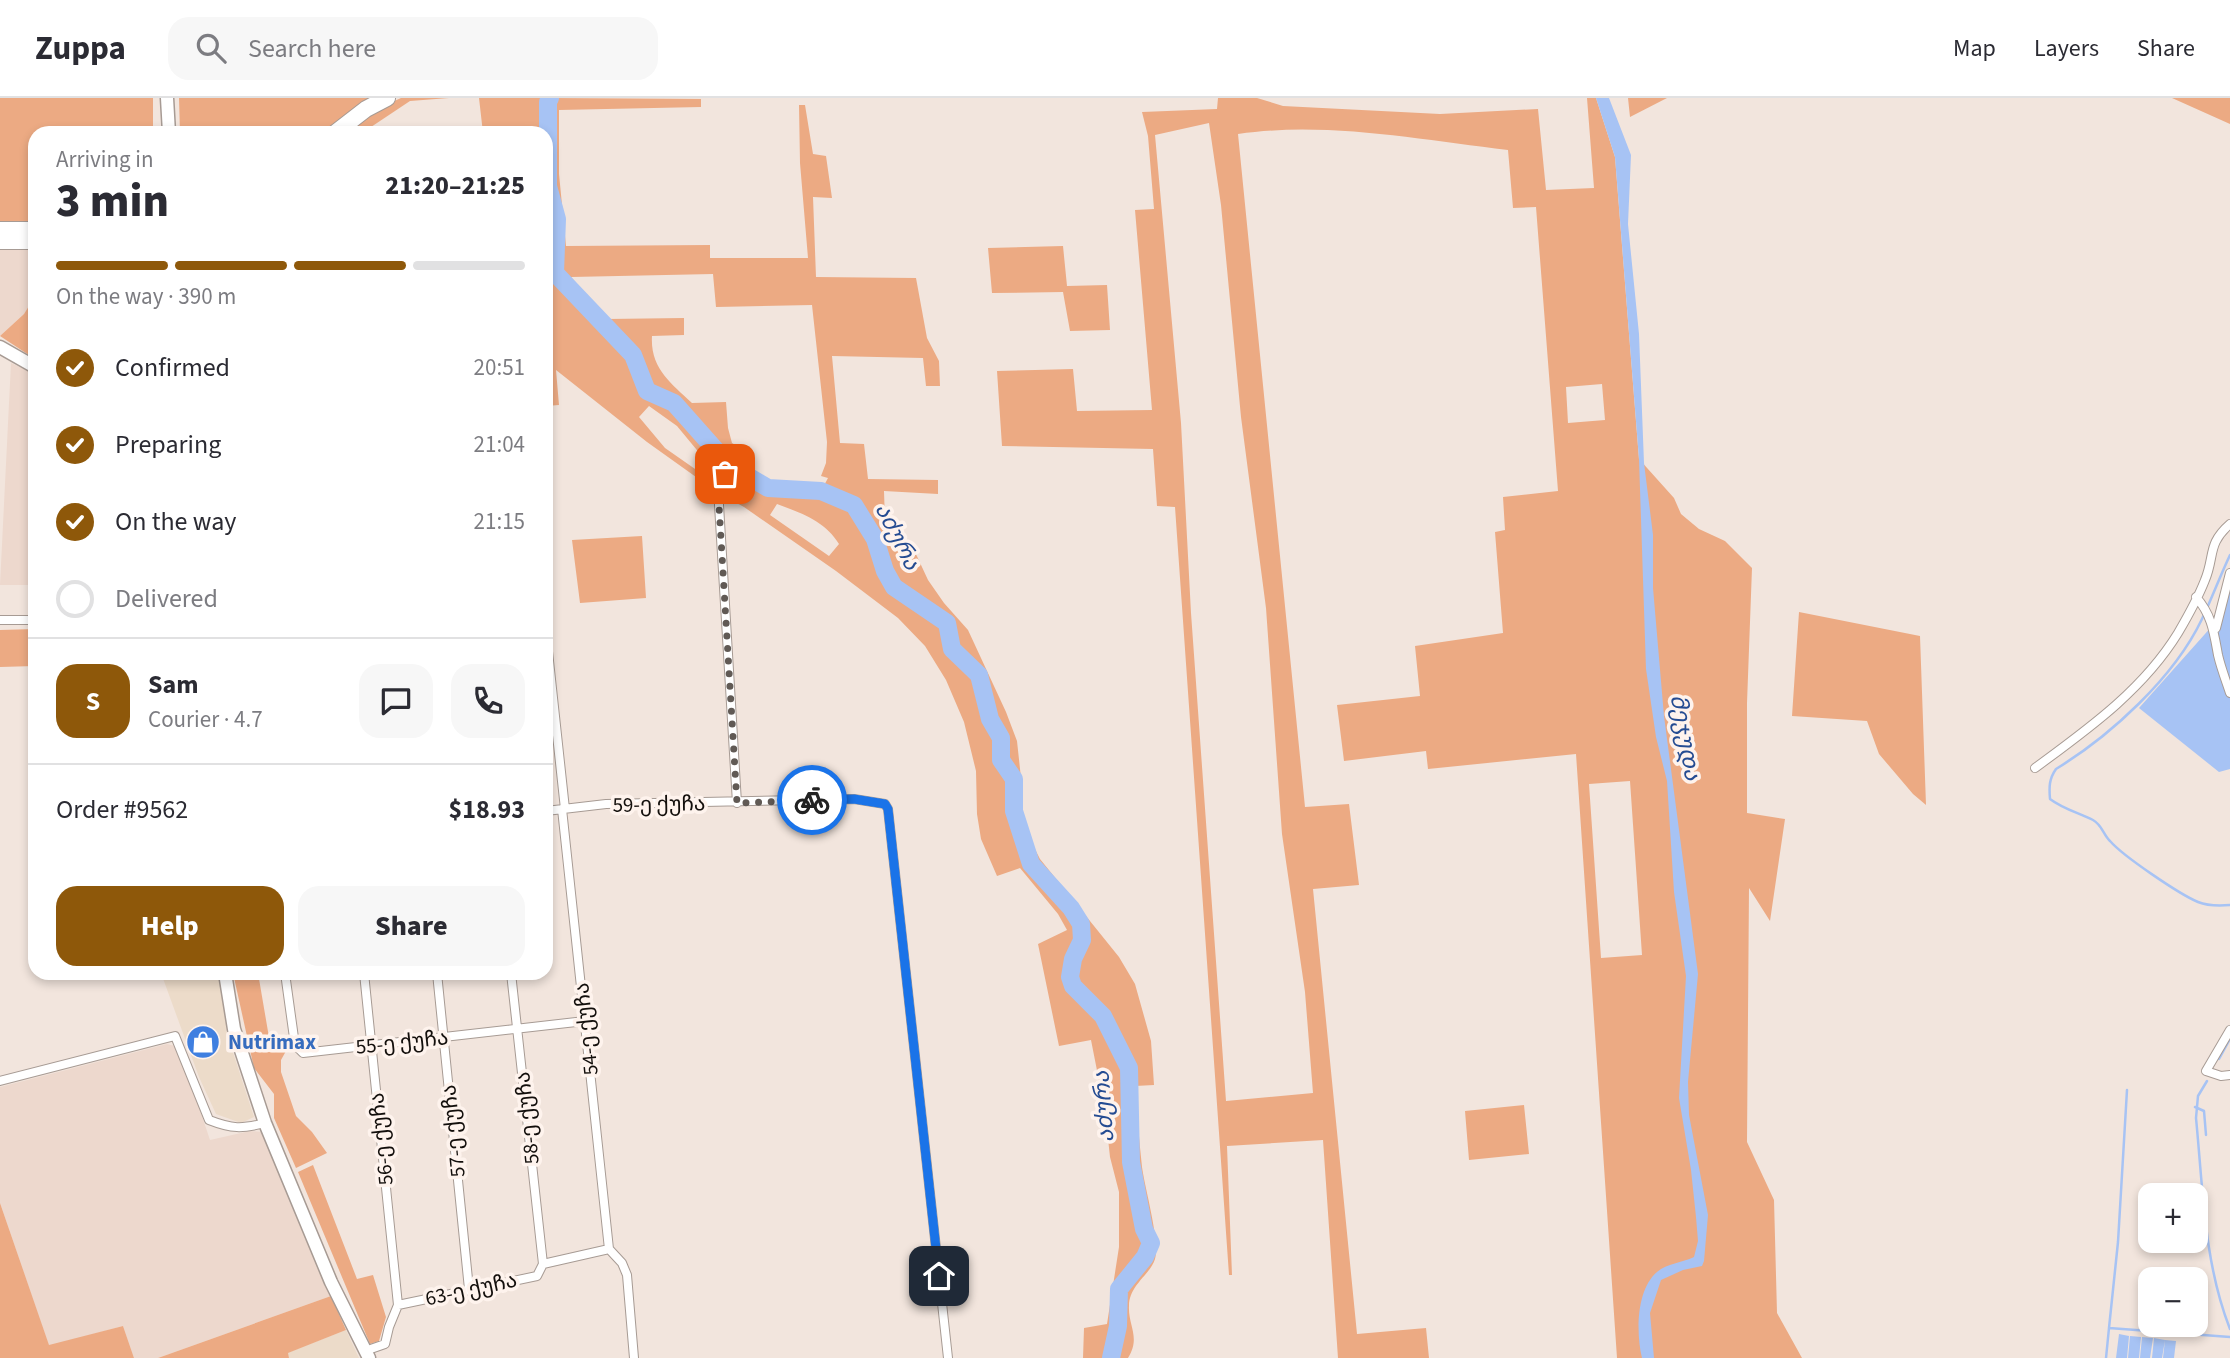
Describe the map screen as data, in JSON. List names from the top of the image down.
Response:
{
  "streets": {
    "street": [
      "59-ე ქუჩა",
      "54-ე ქუჩა",
      "55-ე ქუჩა",
      "58-ე ქუჩა",
      "57-ე ქუჩა",
      "56-ე ქუჩა",
      "63-ე ქუჩა"
    ]
  },
  "crossings": [
    ["59-ე ქუჩა", "54-ე ქუჩა"],
    ["54-ე ქუჩა", "55-ე ქუჩა"],
    ["54-ე ქუჩა", "63-ე ქუჩა"],
    ["55-ე ქუჩა", "58-ე ქუჩა"],
    ["55-ე ქუჩა", "57-ე ქუჩა"],
    ["55-ე ქუჩა", "56-ე ქუჩა"],
    ["58-ე ქუჩა", "63-ე ქუჩა"],
    ["57-ე ქუჩა", "63-ე ქუჩა"],
    ["56-ე ქუჩა", "63-ე ქუჩა"]
  ],
  "water": ["აძურა", "მეჯუდა"],
  "places": {
    "shop": ["Nutrimax"]
  },
  "page": {
    "header": "Zuppa",
    "search": "Search here",
    "nav": ["Map", "Layers", "Share"],
    "heading": ["3 min", "Arriving in", "21:20–21:25"],
    "panel": [
      "Sam",
      "Courier · 4.7",
      "Order #9562",
      "$18.93"
    ],
    "bar": "On the way · 390 m",
    "list": [
      ["Confirmed", "20:51"],
      ["Preparing", "21:04"],
      ["On the way", "21:15"],
      "Delivered"
    ],
    "round": "S",
    "buttons": ["Help", "Share"],
    "map_buttons": ["+", "−"]
  }
}
